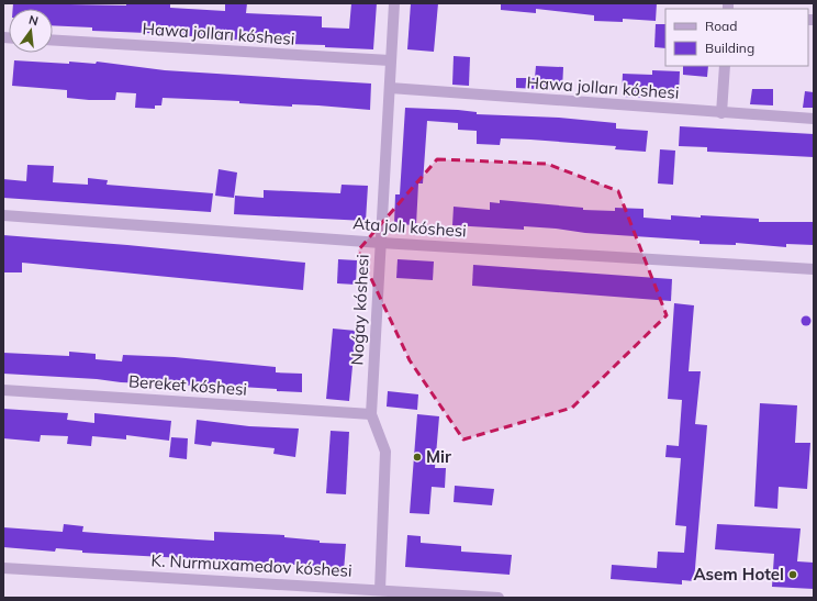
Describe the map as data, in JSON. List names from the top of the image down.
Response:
{
  "streets": {
    "street": [
      "Hawa jolları kóshesi",
      "Ata jolı kóshesi",
      "Noǵay kóshesi",
      "Bereket kóshesi",
      "K. Nurmuxamedov kóshesi"
    ]
  },
  "crossings": [
    ["Hawa jolları kóshesi", "Noǵay kóshesi"],
    ["Ata jolı kóshesi", "Noǵay kóshesi"],
    ["Noǵay kóshesi", "Bereket kóshesi"],
    ["Noǵay kóshesi", "K. Nurmuxamedov kóshesi"]
  ],
  "places": ["Mir", "Asem Hotel"],
  "legend": ["Road", "Building"],
  "north": "top"
}
